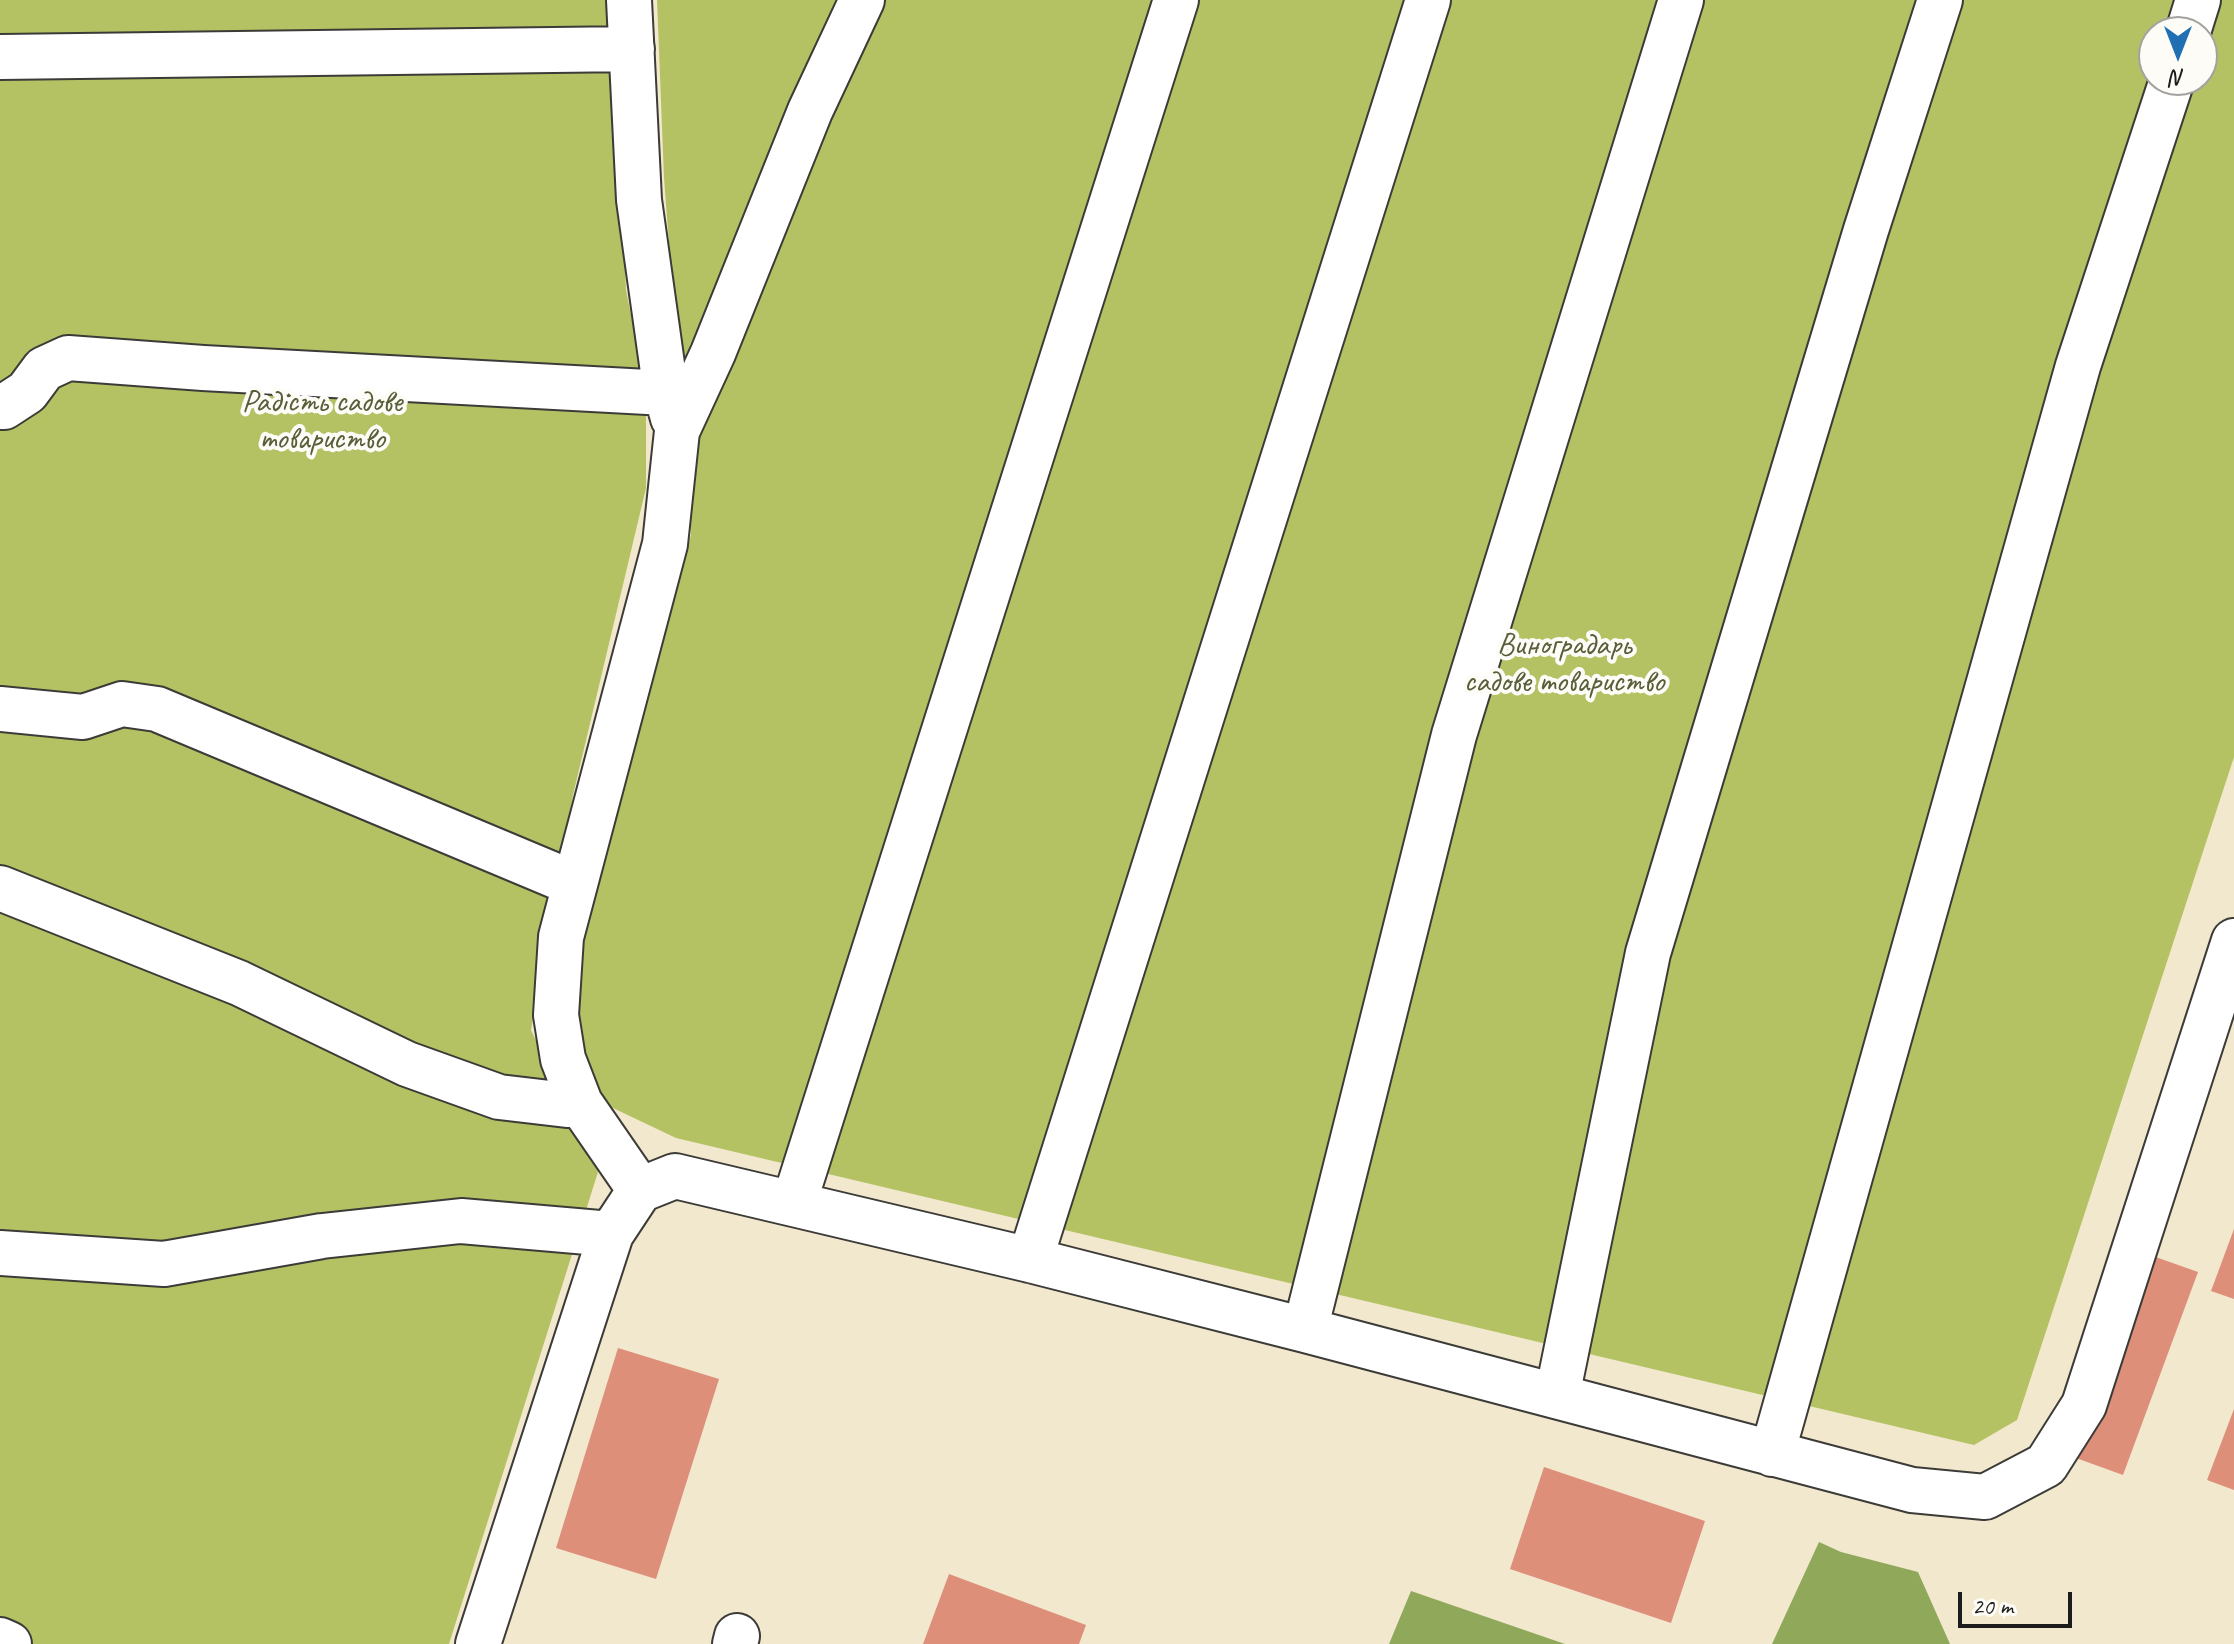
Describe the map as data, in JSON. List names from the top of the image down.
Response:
{
  "parks": ["Радість садове товариство", "Виноградарь садове товариство"],
  "scale_bar": "20 m",
  "north": "bottom"
}
